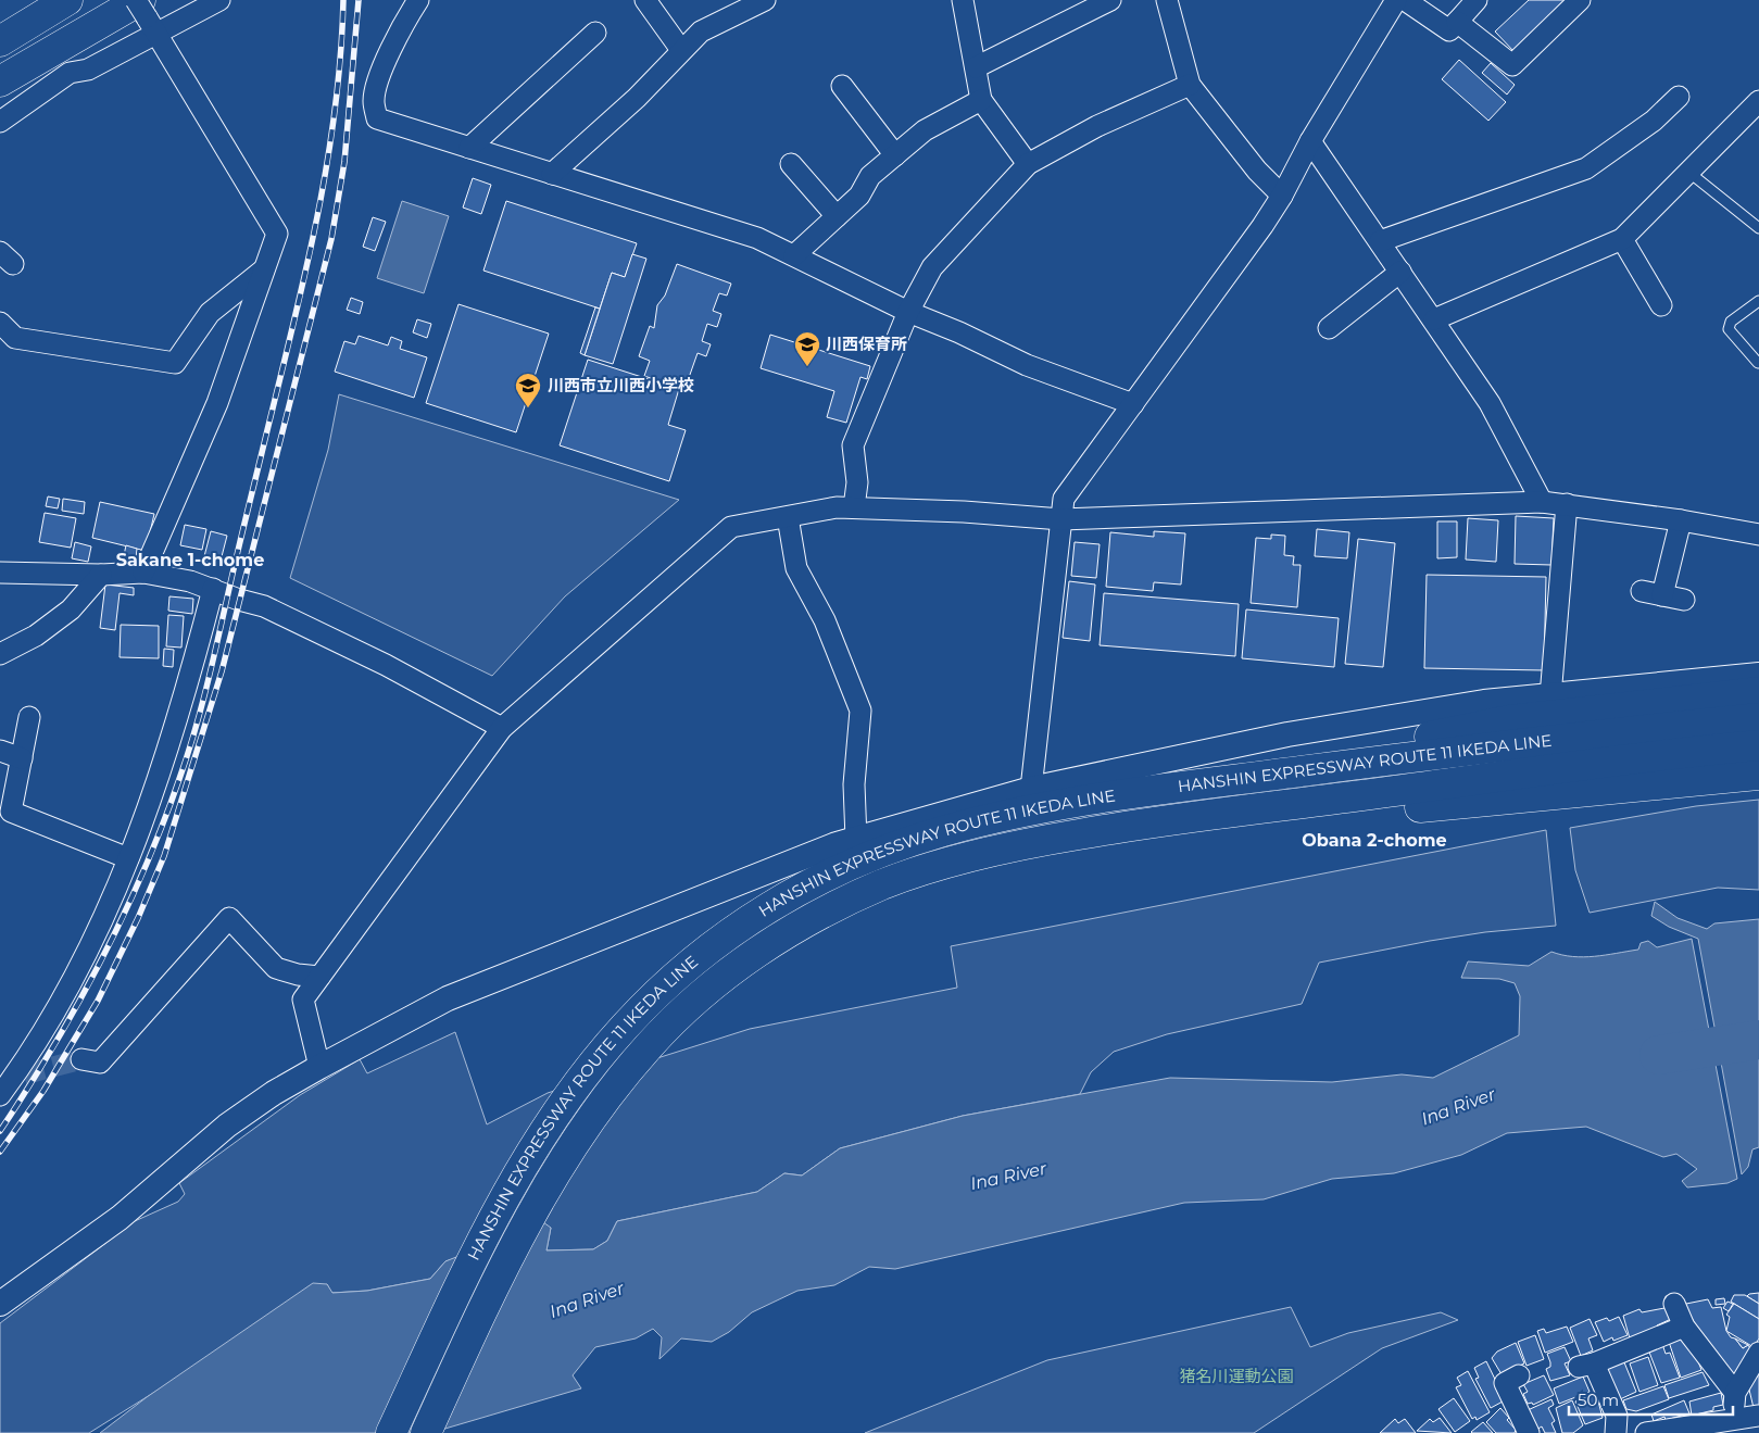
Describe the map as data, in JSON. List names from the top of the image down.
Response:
{
  "streets": {
    "main road": ["HANSHIN EXPRESSWAY ROUTE 11 IKEDA LINE"]
  },
  "districts": ["Sakane 1-chome", "Obana 2-chome"],
  "water": ["Ina River"],
  "parks": ["猪名川運動公園"],
  "places": {
    "school or university": ["川西保育所", "川西市立川西小学校"]
  },
  "scale_bar": "50 m"
}
